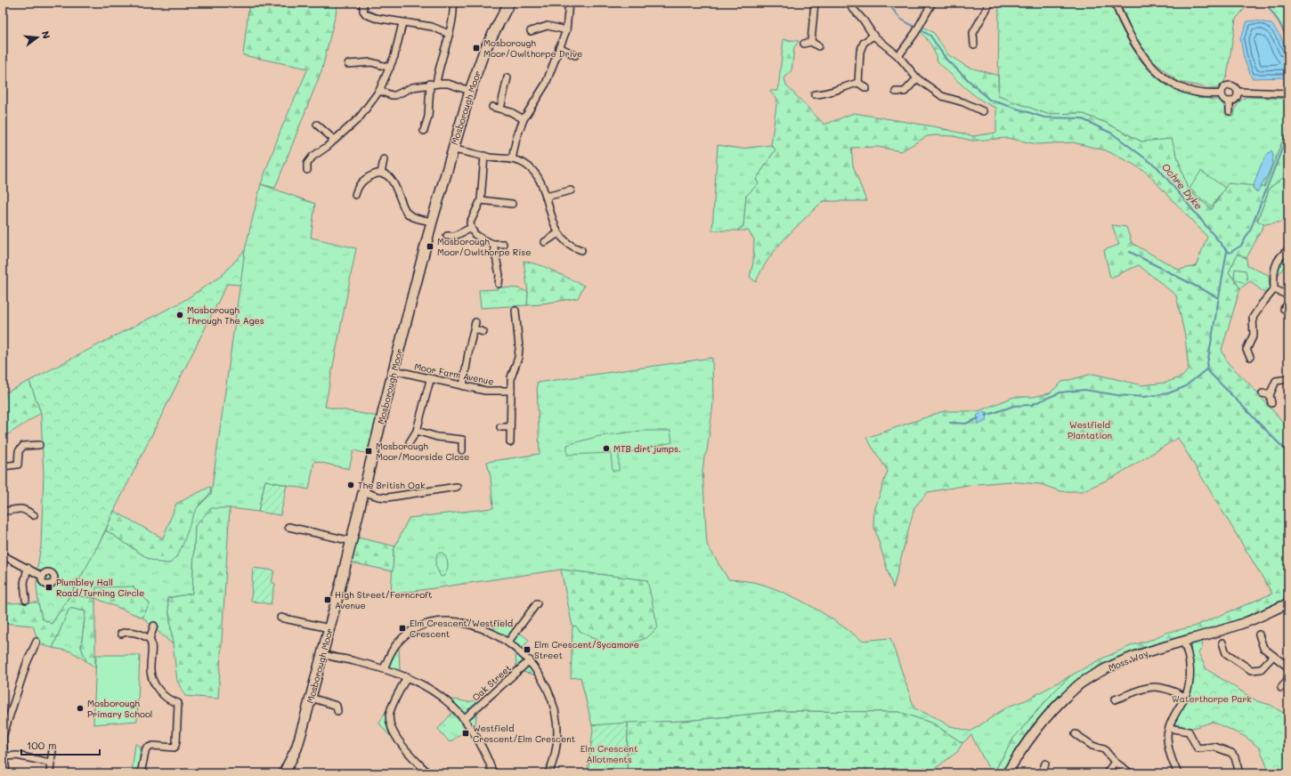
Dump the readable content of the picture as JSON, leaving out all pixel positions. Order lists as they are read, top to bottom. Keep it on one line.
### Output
{"streets":{"main road":["Mosborough Moor"],"street":["Moor Farm Avenue","Moss Way","Oak Street"]},"crossings":[["Mosborough Moor","Moor Farm Avenue"]],"water":["Ochre Dyke"],"parks":["Westfield Plantation","Waterthorpe Park","Elm Crescent Allotments"],"places":{"transit":["Mosborough Moor/Owlthorpe Drive","Mosborough Moor/Owlthorpe Rise","Mosborough Moor/Moorside Close","Plumbley Hall Road/Turning Circle","High Street/Ferncroft Avenue","Elm Crescent/Westfield Crescent","Elm Crescent/Sycamore Street","Westfield Crescent/Elm Crescent"],"other":["Mosborough Through The Ages","MTB dirt jumps.","The British Oak","Mosborough Primary School"]},"scale_bar":"100 m","north":"right"}
